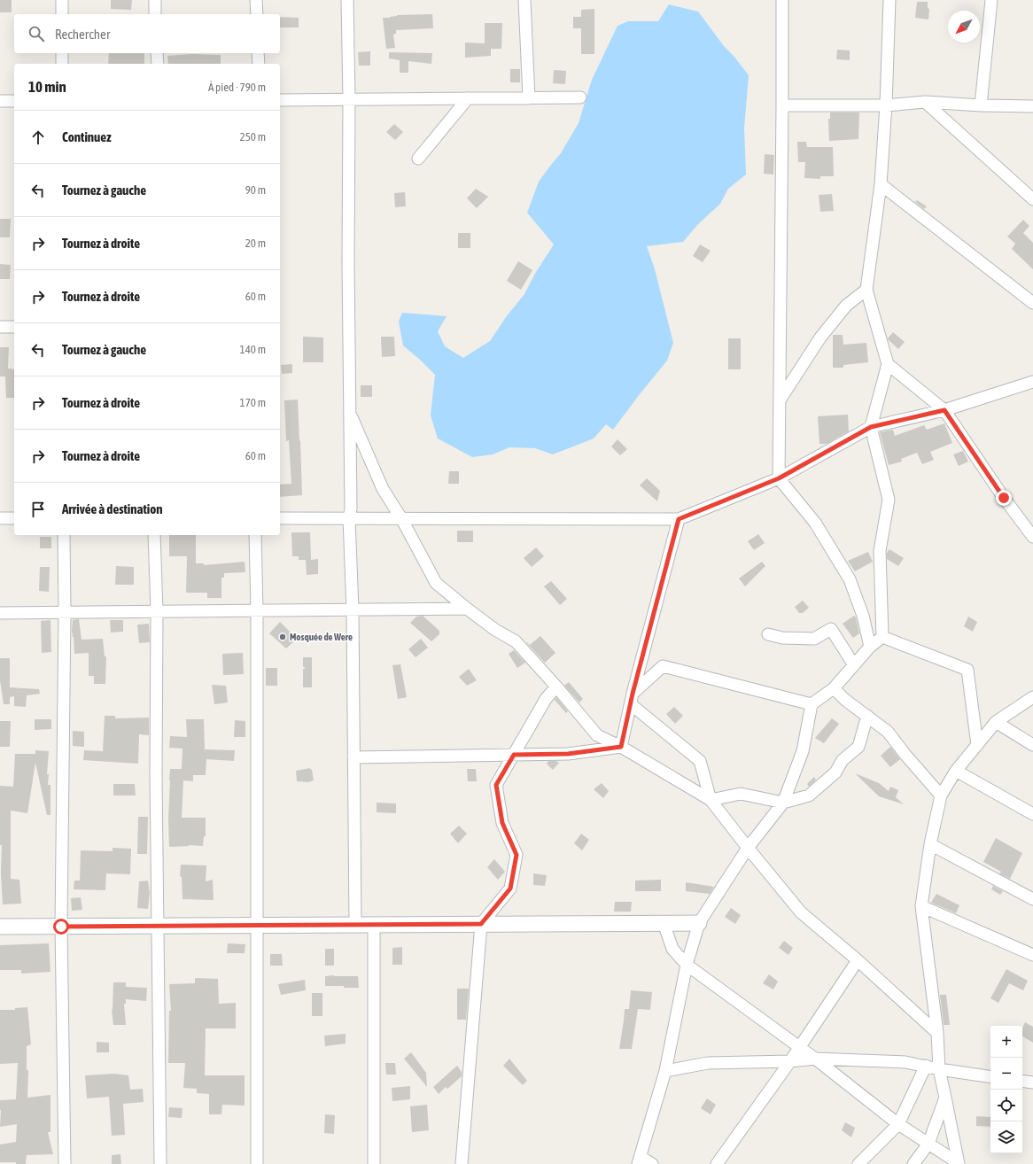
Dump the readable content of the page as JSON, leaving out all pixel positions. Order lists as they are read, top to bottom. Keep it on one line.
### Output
{"places":["Mosquée de Were"],"north":"bottom left","page":{"search":"Rechercher","heading":["10 min","À pied · 790 m"],"list":[["Continuez","250 m"],["Tournez à gauche","90 m"],["Tournez à droite","20 m"],["Tournez à droite","60 m"],["Tournez à gauche","140 m"],["Tournez à droite","170 m"],["Tournez à droite","60 m"],"Arrivée à destination"],"map_buttons":["+","−"]}}
